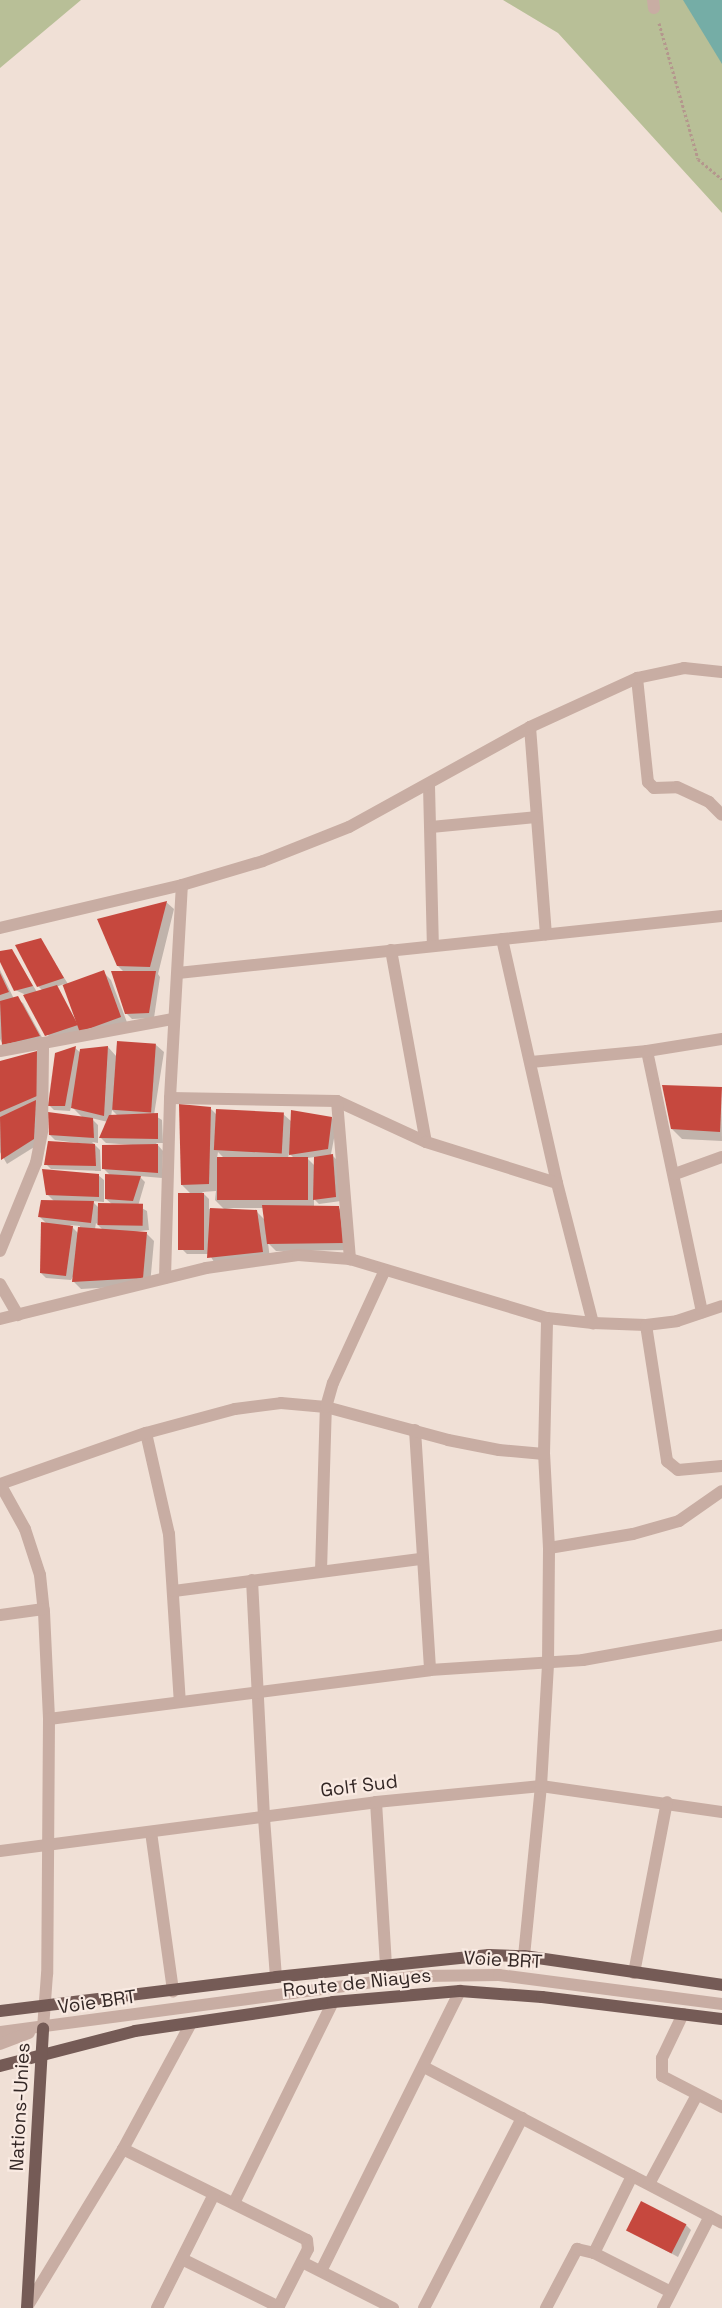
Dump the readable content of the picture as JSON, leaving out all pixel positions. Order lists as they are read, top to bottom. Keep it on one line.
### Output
{"streets":{"main road":["Route de Niayes","Nations-Unies"],"street":["Golf Sud","Voie BRT"]},"crossings":[["Voie BRT","Nations-Unies"],["Route de Niayes","Nations-Unies"]]}
